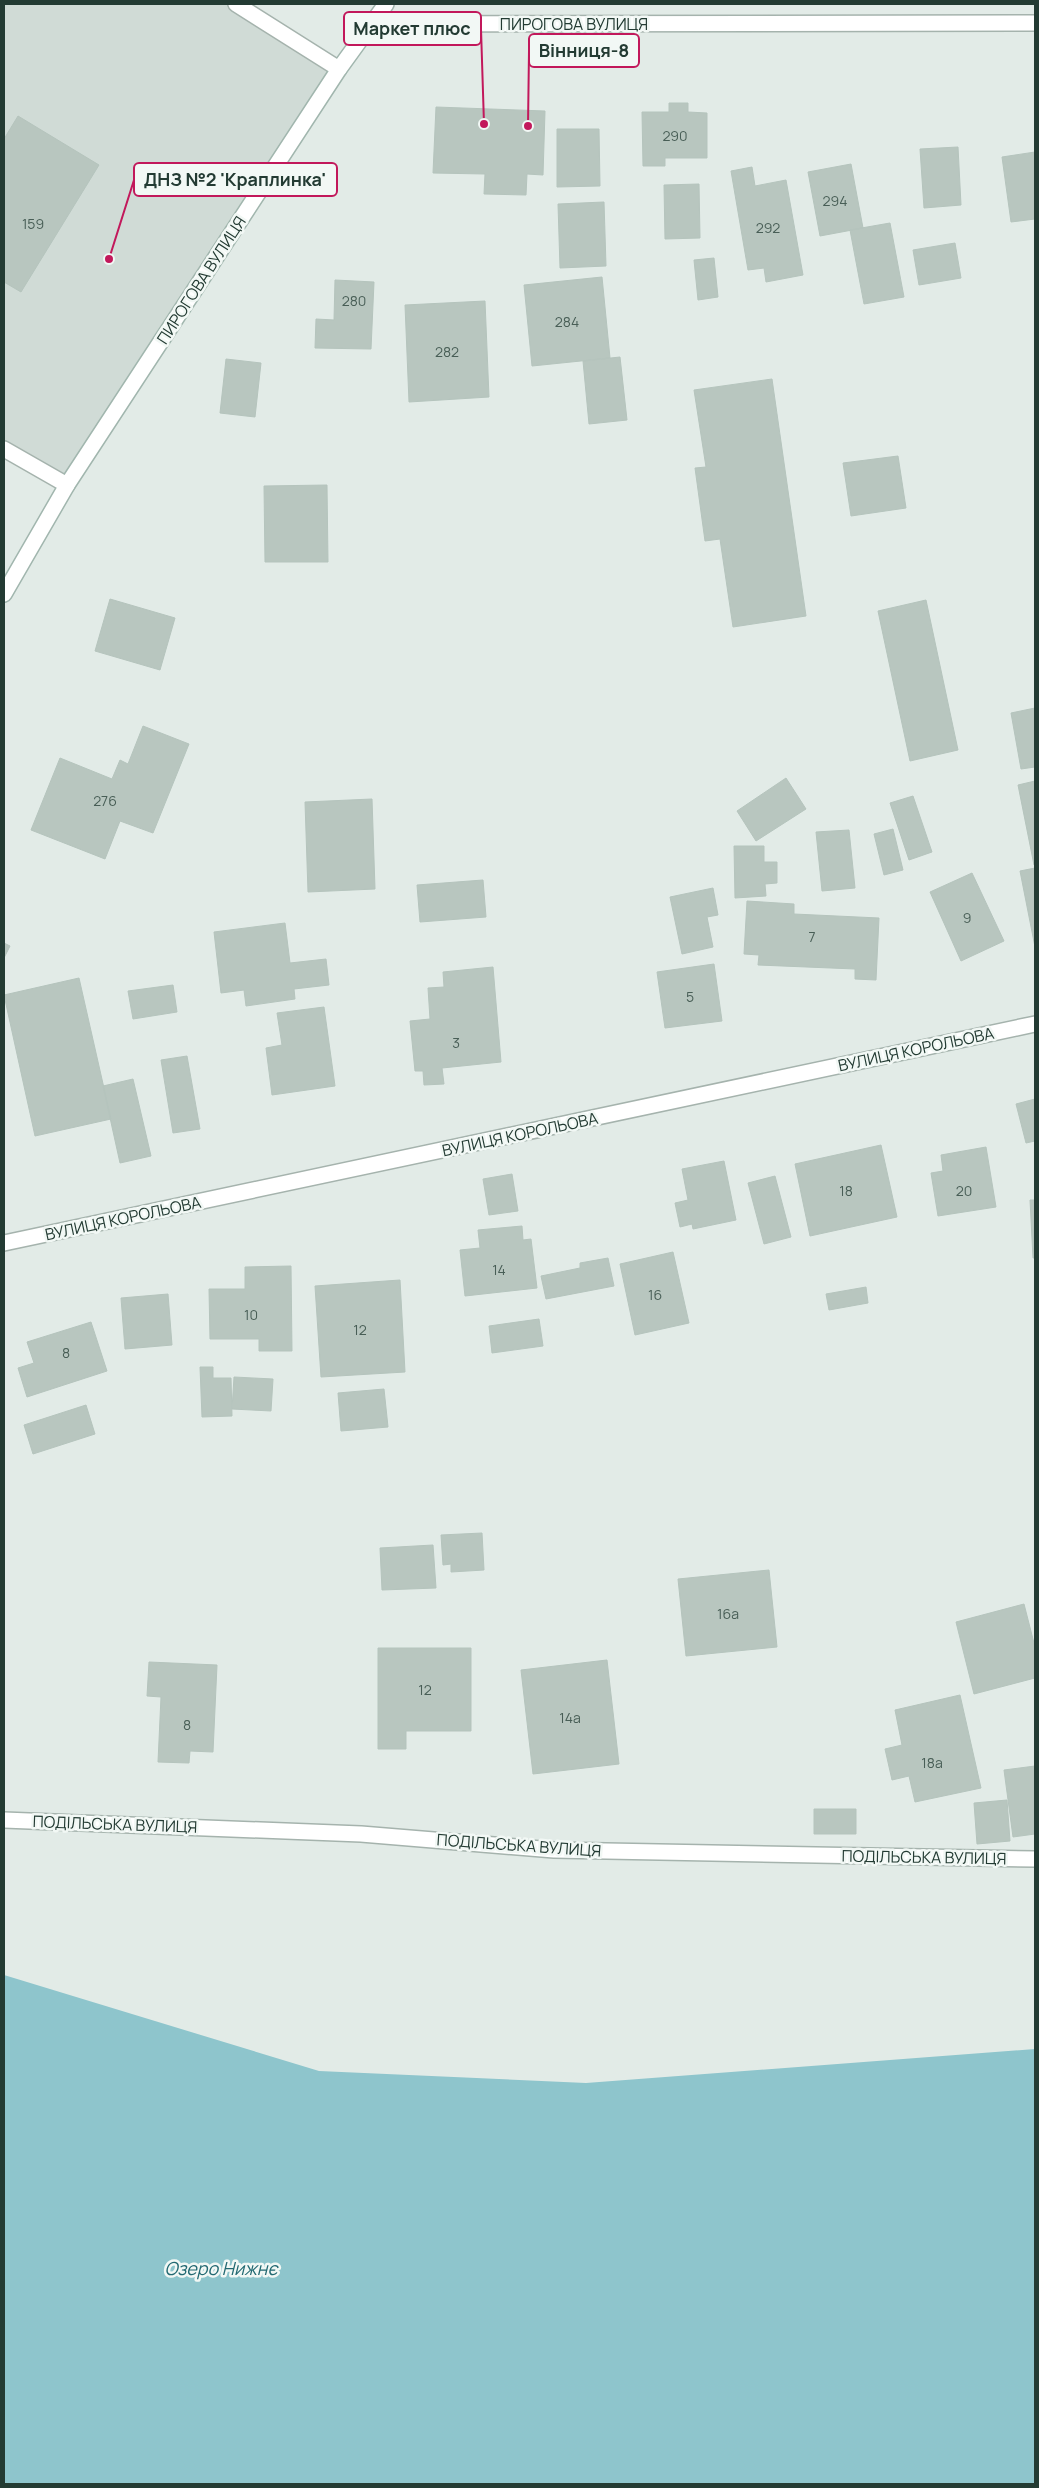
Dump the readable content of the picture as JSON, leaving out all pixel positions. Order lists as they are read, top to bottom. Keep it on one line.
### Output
{"streets":{"street":["ПИРОГОВА ВУЛИЦЯ","ВУЛИЦЯ КОРОЛЬОВА","ПОДІЛЬСЬКА ВУЛИЦЯ"]},"water":["Озеро Нижнє"],"places":["Маркет плюс","Вінниця-8","ДНЗ №2 'Краплинка'"],"house_numbers":["290","294","159","292","280","284","282","276","9","7","5","3","18","20","14","16","10","12","8","16а","12","14а","8","18а"]}
